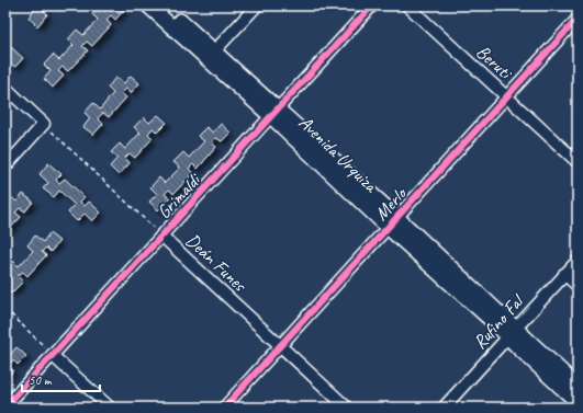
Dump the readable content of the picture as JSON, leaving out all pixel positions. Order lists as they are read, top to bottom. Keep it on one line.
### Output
{"streets":{"main road":["Avenida Urquiza"],"street":["Beruti","Grimaldi","Merlo","Deán Funes","Rufino Fal"]},"crossings":[["Beruti","Merlo"],["Avenida Urquiza","Grimaldi"],["Avenida Urquiza","Merlo"],["Avenida Urquiza","Rufino Fal"],["Grimaldi","Deán Funes"],["Merlo","Deán Funes"]],"scale_bar":"50 m"}
